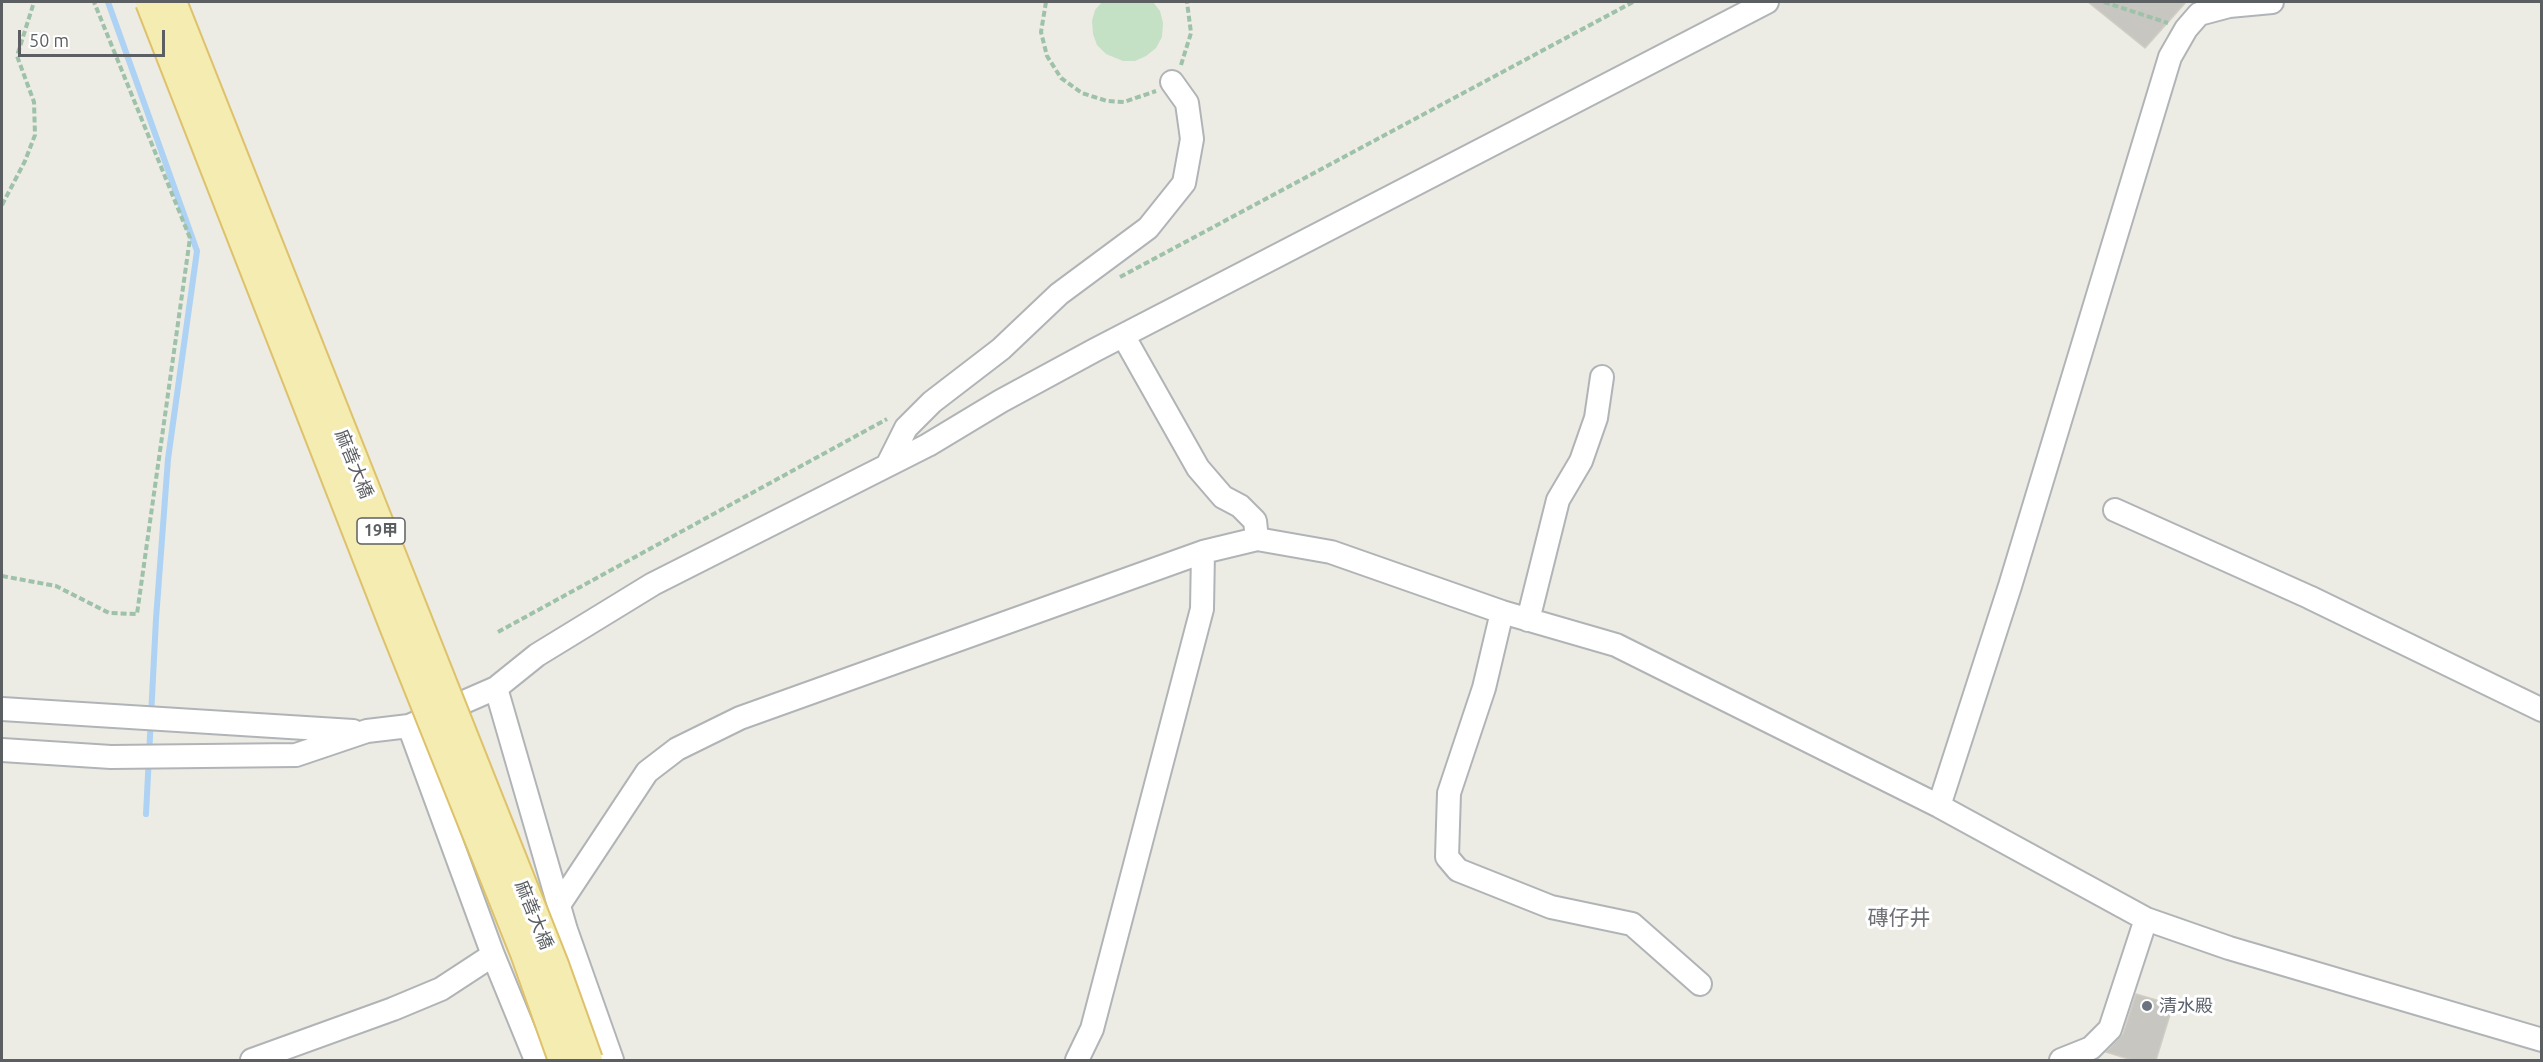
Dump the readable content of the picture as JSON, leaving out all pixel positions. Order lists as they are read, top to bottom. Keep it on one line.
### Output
{"streets":{"main road":["麻善大橋","19甲"]},"districts":["磚仔井"],"places":["清水殿"],"scale_bar":"50 m"}
